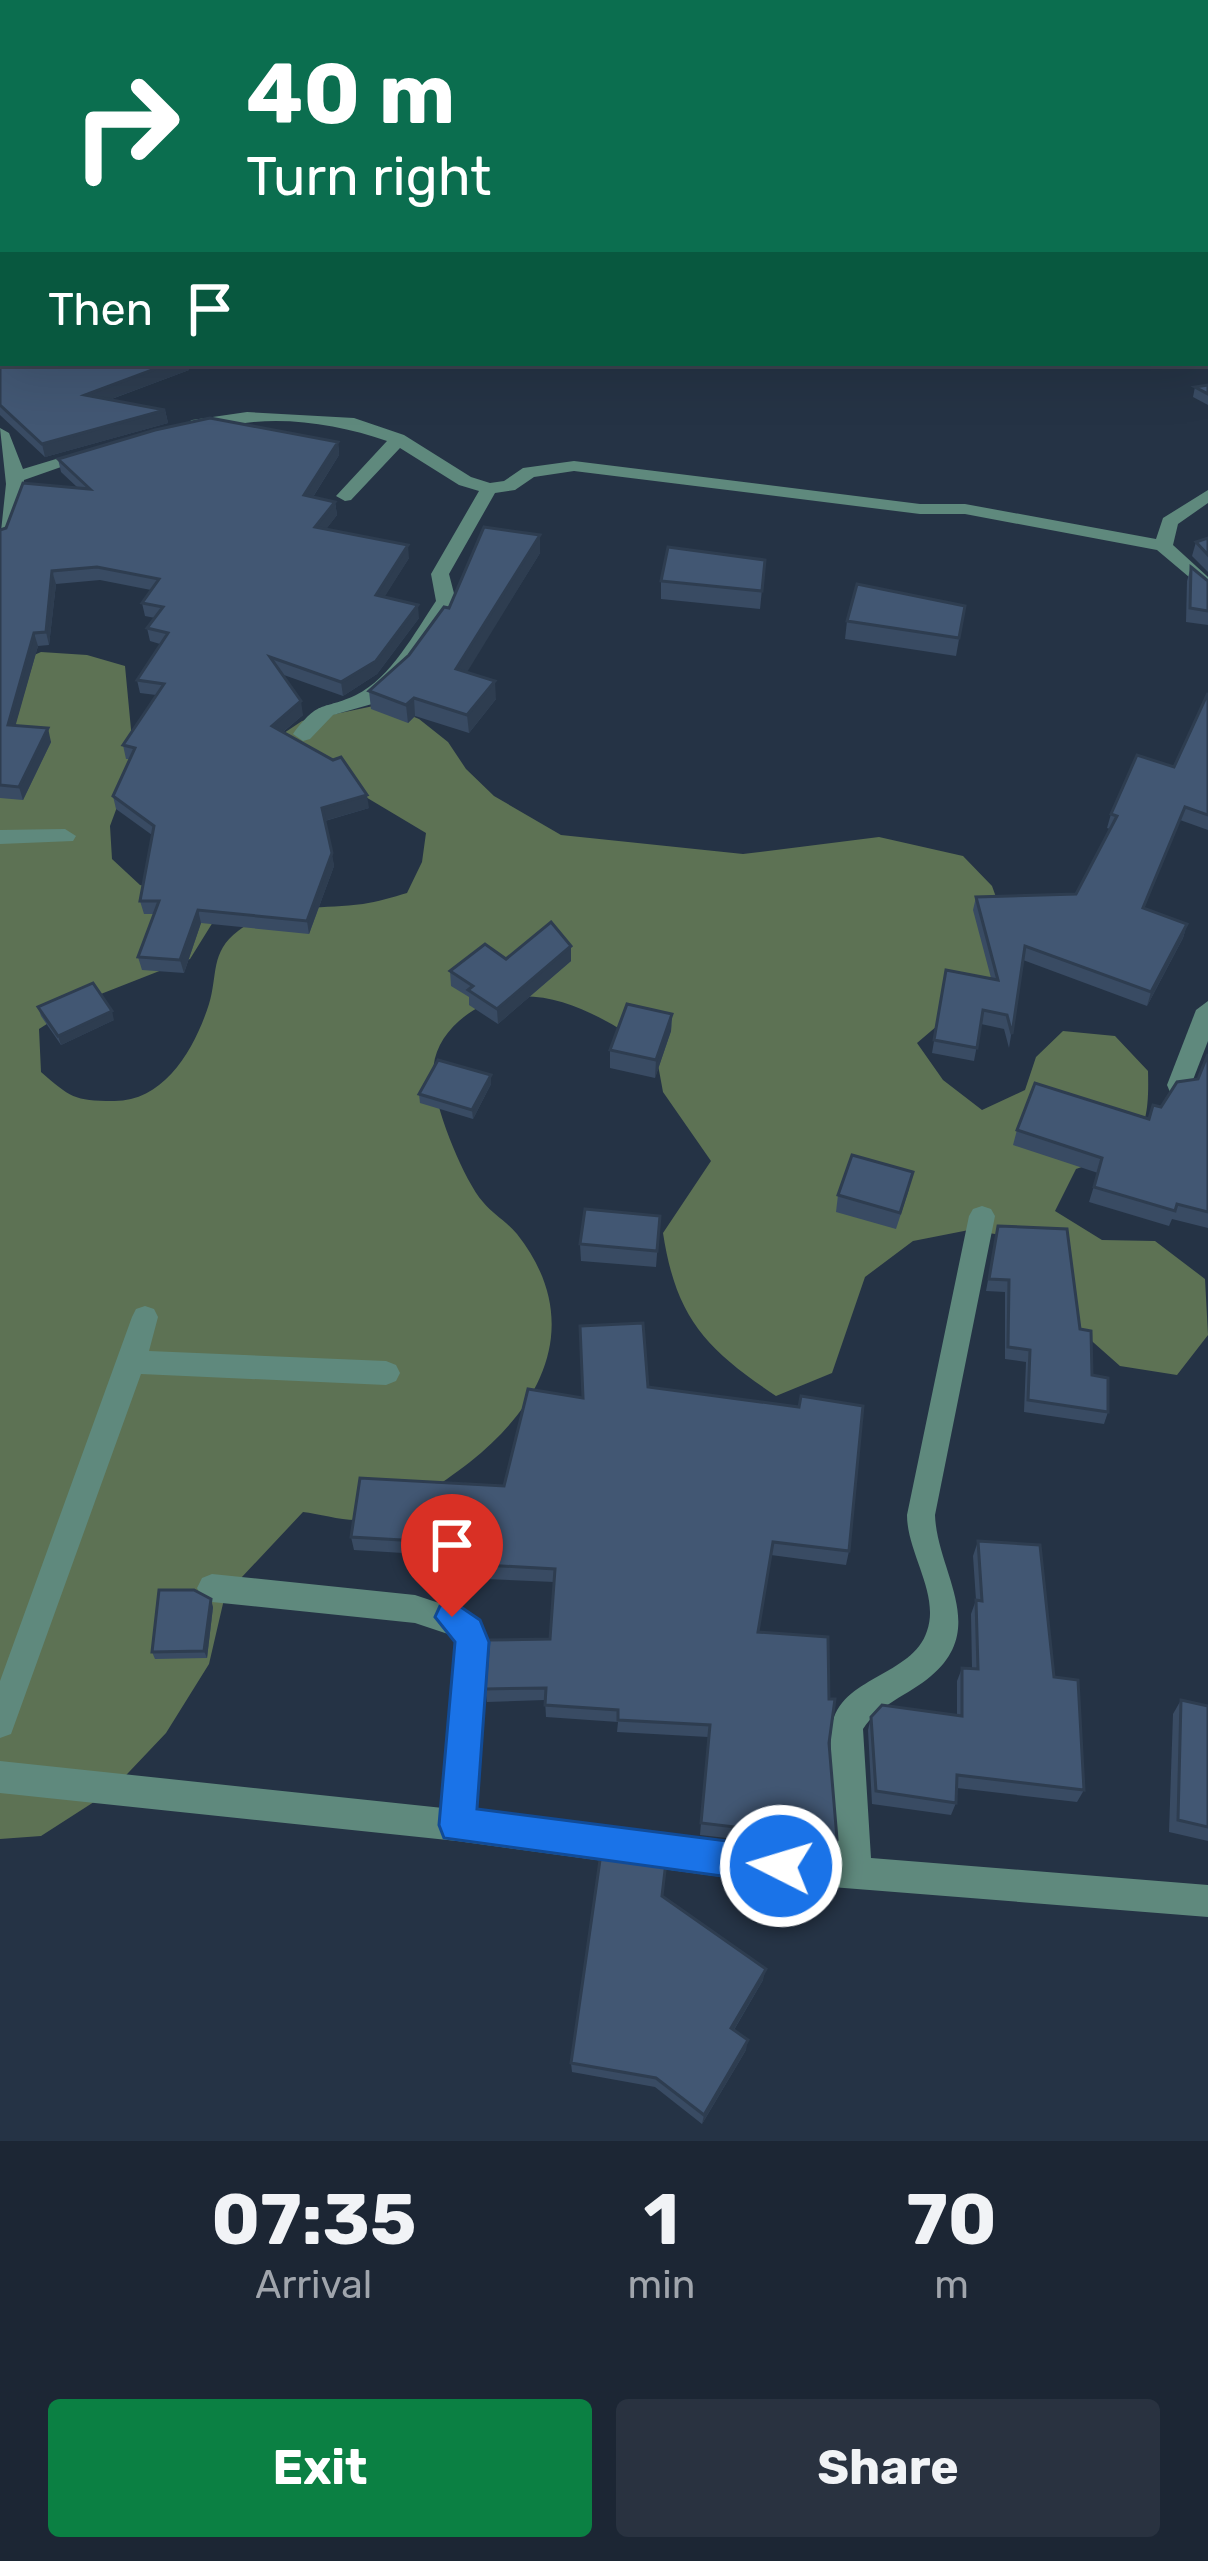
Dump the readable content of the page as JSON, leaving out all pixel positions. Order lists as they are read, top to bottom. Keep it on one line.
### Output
{"page":{"turn":["40 m","Turn right"],"then":"Then","eta":["07:35","Arrival","1","min","70","m"],"buttons":["Exit","Share"]}}
